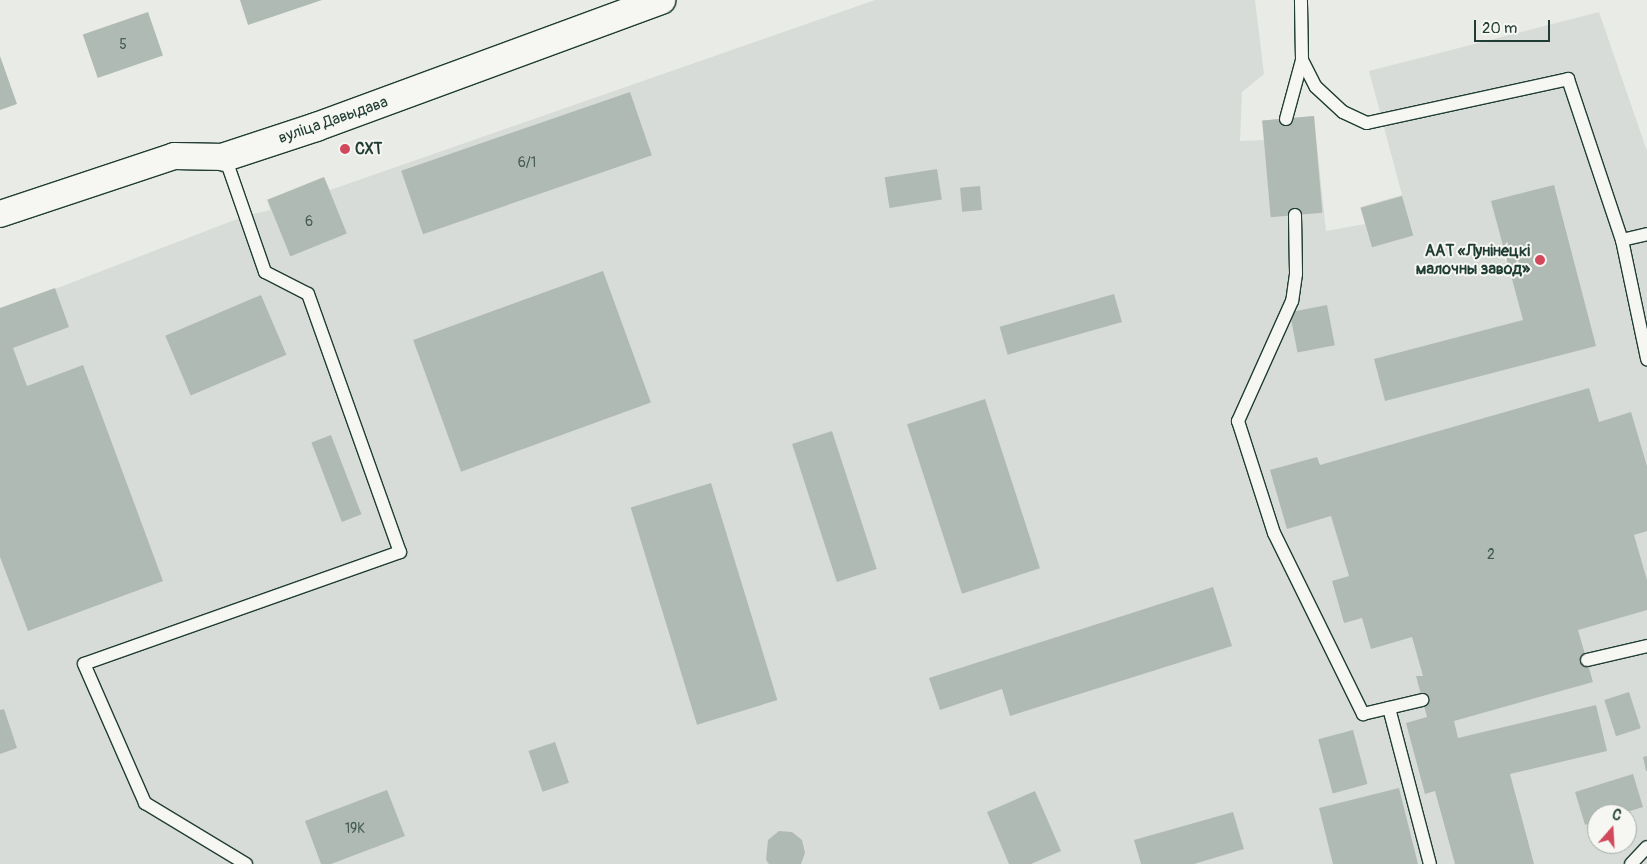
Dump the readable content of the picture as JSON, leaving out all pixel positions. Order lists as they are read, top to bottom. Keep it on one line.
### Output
{"streets":{"street":["вуліца Давыдава"]},"places":["СХТ","ААТ «Лунінецкі малочны завод»"],"house_numbers":["5","6/1","6","2","19К"],"scale_bar":"20 m","north":"top"}
